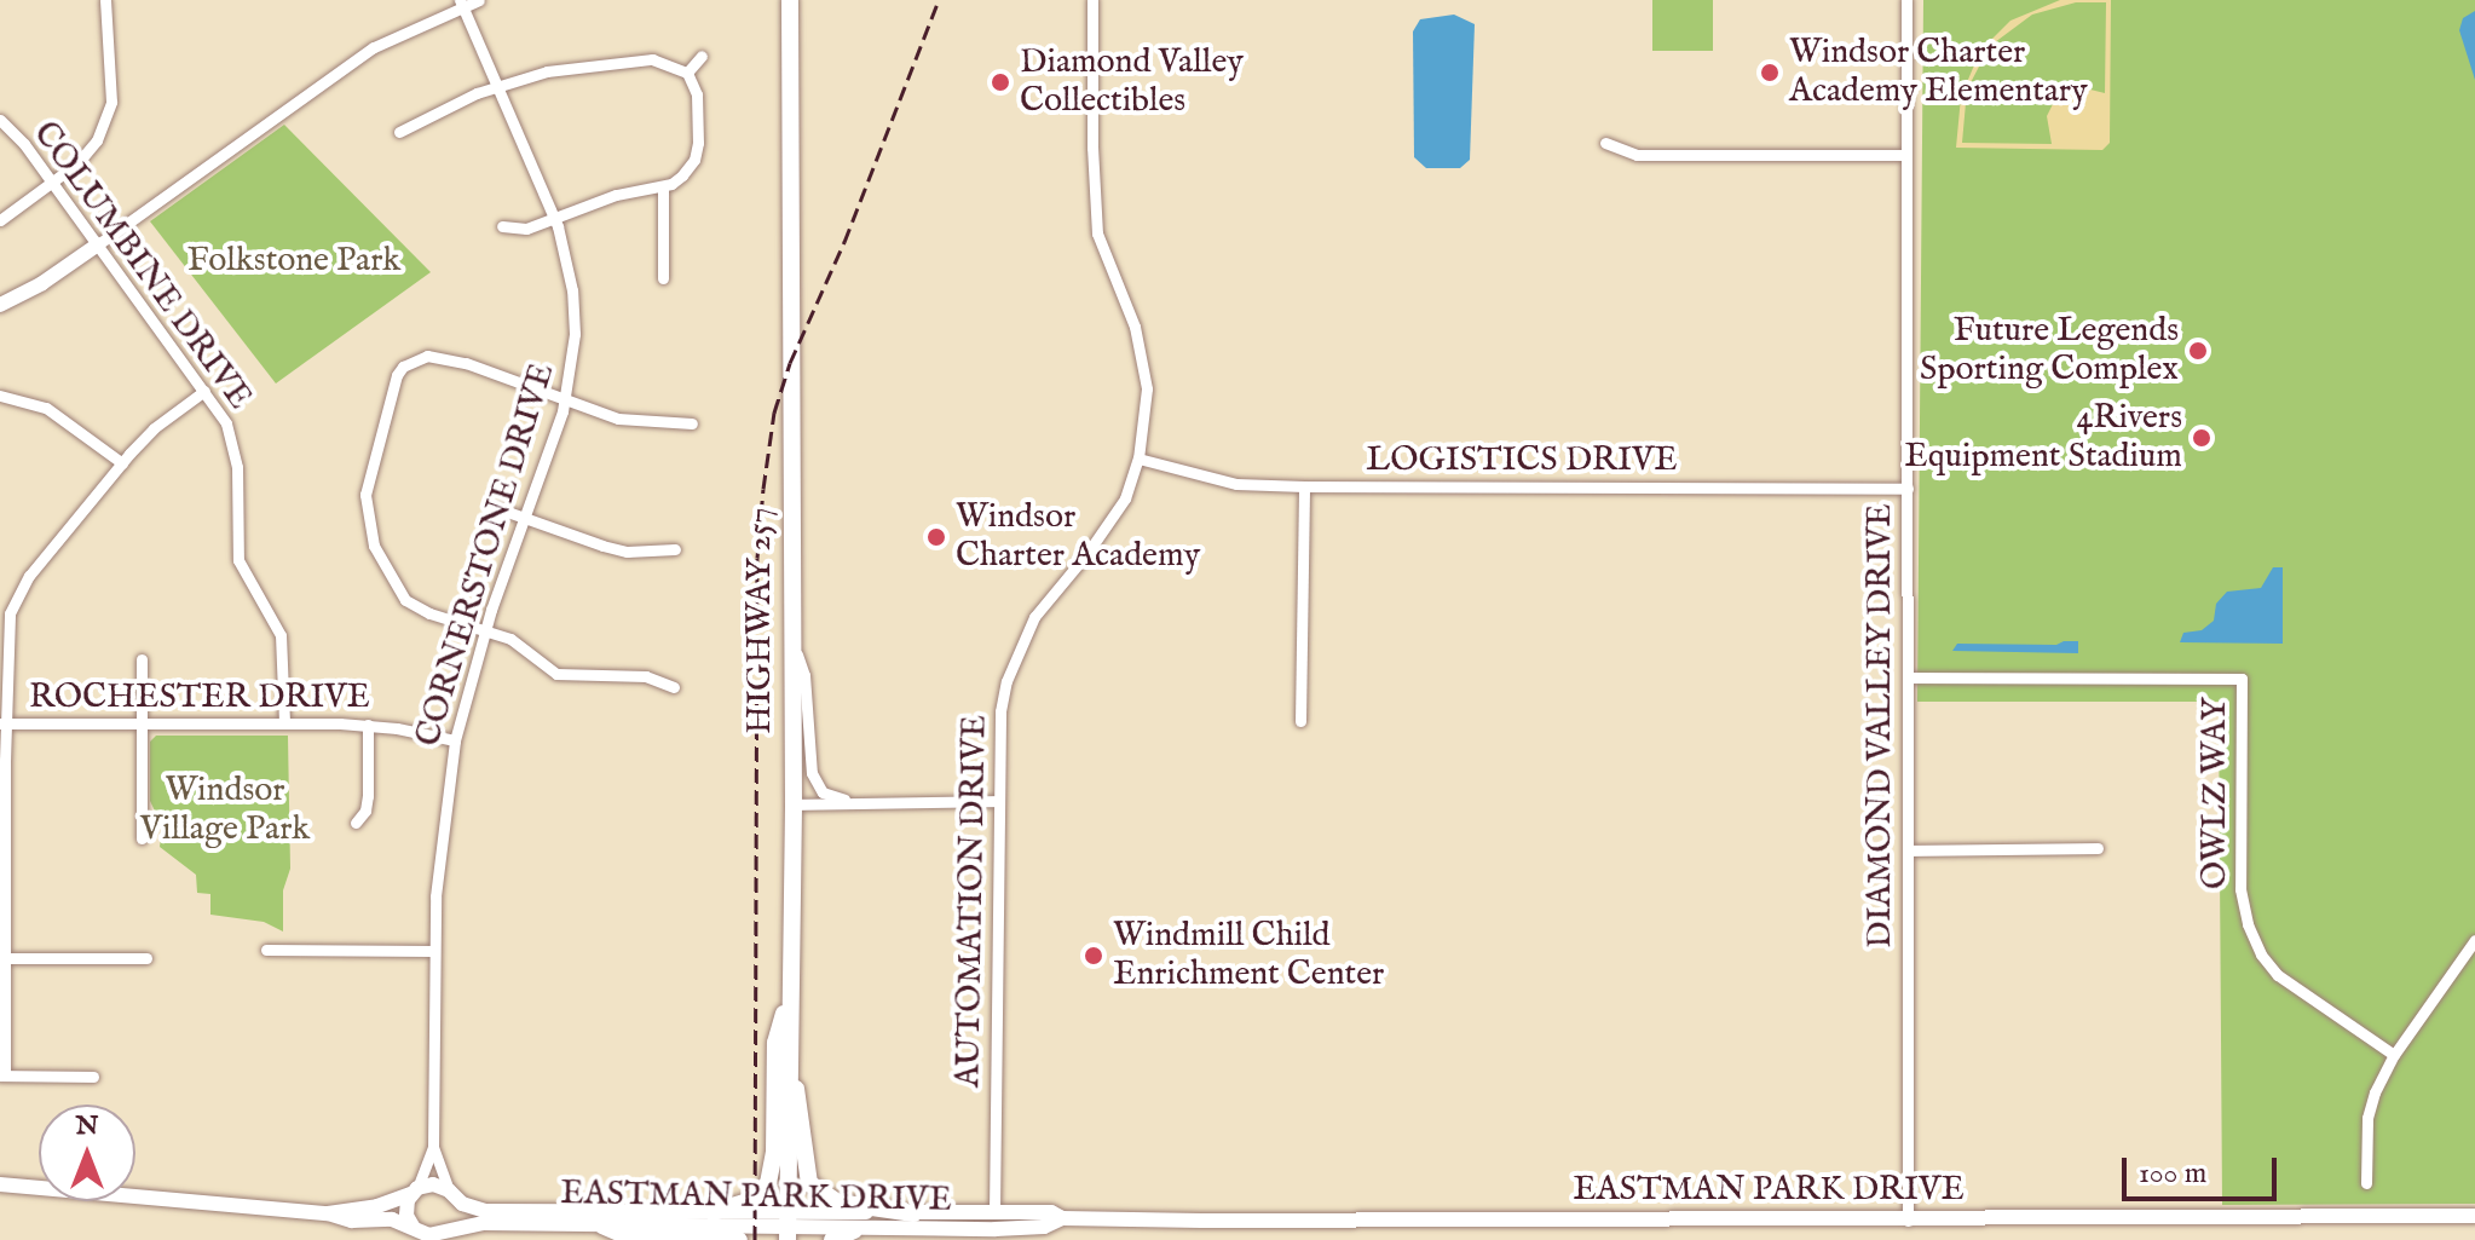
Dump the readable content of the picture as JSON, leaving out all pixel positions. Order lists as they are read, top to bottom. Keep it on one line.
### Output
{"streets":{"main road":["HIGHWAY 257"],"street":["COLUMBINE DRIVE","LOGISTICS DRIVE","CORNERSTONE DRIVE","ROCHESTER DRIVE","DIAMOND VALLEY DRIVE","OWLZ WAY","AUTOMATION DRIVE","EASTMAN PARK DRIVE"]},"crossings":[["COLUMBINE DRIVE","ROCHESTER DRIVE"],["LOGISTICS DRIVE","DIAMOND VALLEY DRIVE"],["LOGISTICS DRIVE","AUTOMATION DRIVE"],["CORNERSTONE DRIVE","ROCHESTER DRIVE"],["CORNERSTONE DRIVE","EASTMAN PARK DRIVE"],["HIGHWAY 257","EASTMAN PARK DRIVE"],["DIAMOND VALLEY DRIVE","OWLZ WAY"],["DIAMOND VALLEY DRIVE","EASTMAN PARK DRIVE"],["AUTOMATION DRIVE","EASTMAN PARK DRIVE"]],"parks":["Folkstone Park","Windsor Village Park"],"places":["Windsor Charter Academy Elementary","Diamond Valley Collectibles","Future Legends Sporting Complex","4Rivers Equipment Stadium","Windsor Charter Academy","Windmill Child Enrichment Center"],"scale_bar":"100 m","north":"top"}
